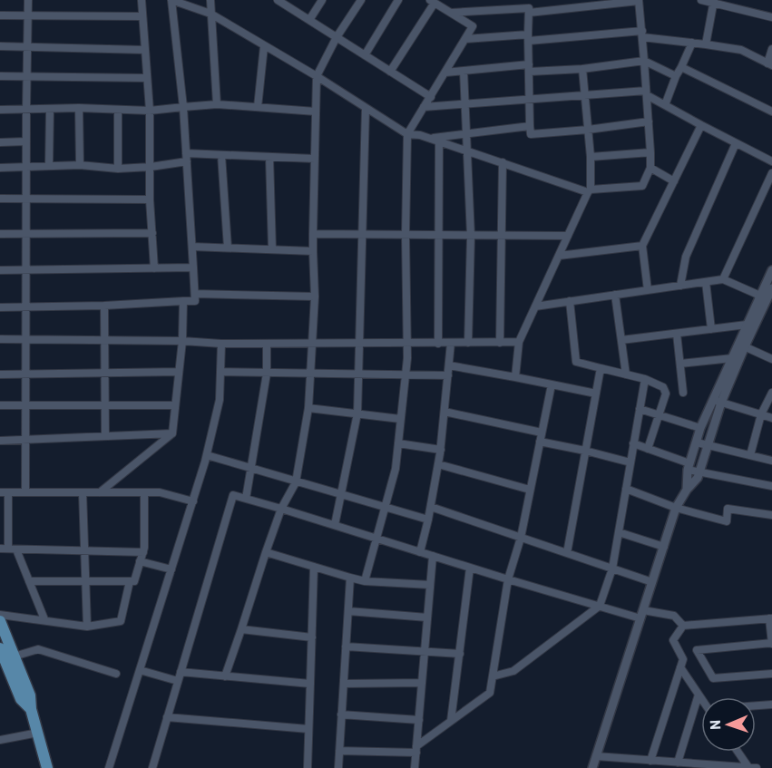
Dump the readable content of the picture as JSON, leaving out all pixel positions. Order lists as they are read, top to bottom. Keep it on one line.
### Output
{"north":"left"}
